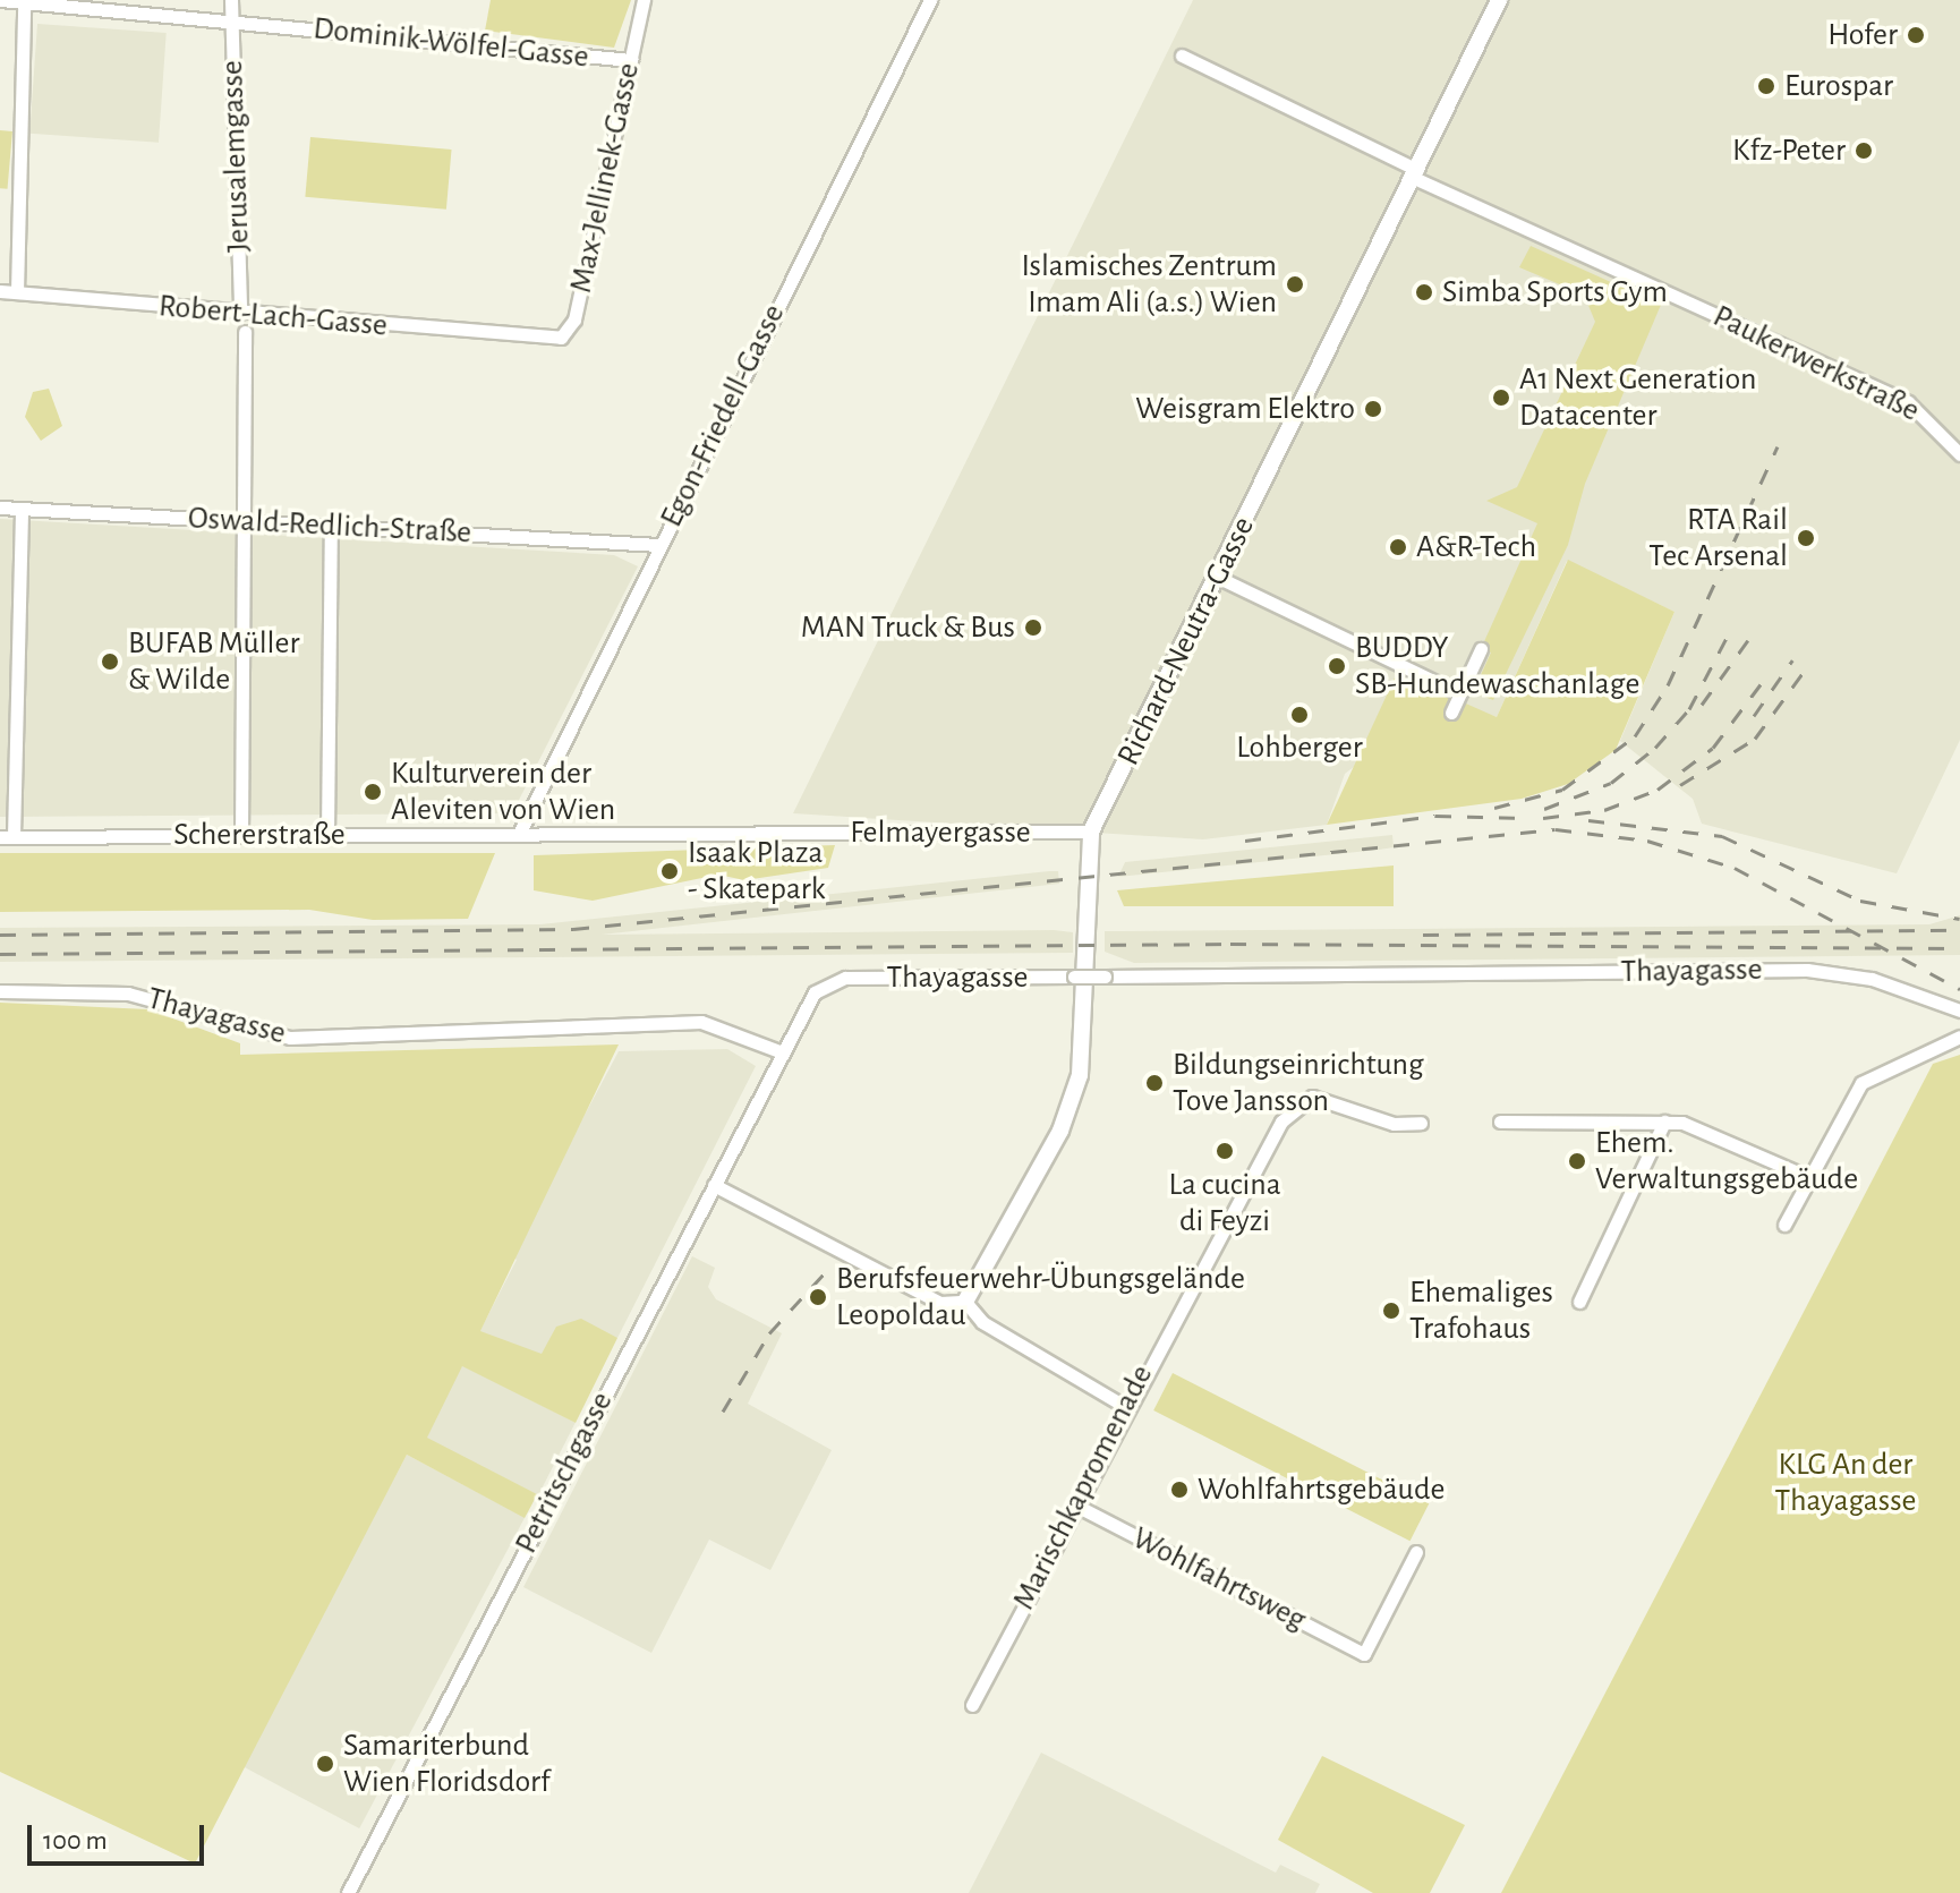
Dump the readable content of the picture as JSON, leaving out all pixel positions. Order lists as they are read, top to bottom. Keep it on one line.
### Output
{"streets":{"street":["Dominik-Wölfel-Gasse","Jerusalemgasse","Max-Jellinek-Gasse","Robert-Lach-Gasse","Paukerwerkstraße","Egon-Friedell-Gasse","Oswald-Redlich-Straße","Richard-Neutra-Gasse","Felmayergasse","Schererstraße","Thayagasse","Petritschgasse","Marischkapromenade","Wohlfahrtsweg"]},"crossings":[["Dominik-Wölfel-Gasse","Jerusalemgasse"],["Dominik-Wölfel-Gasse","Max-Jellinek-Gasse"],["Jerusalemgasse","Robert-Lach-Gasse"],["Max-Jellinek-Gasse","Robert-Lach-Gasse"],["Paukerwerkstraße","Richard-Neutra-Gasse"],["Egon-Friedell-Gasse","Oswald-Redlich-Straße"],["Egon-Friedell-Gasse","Felmayergasse"],["Egon-Friedell-Gasse","Schererstraße"],["Richard-Neutra-Gasse","Felmayergasse"],["Felmayergasse","Schererstraße"],["Thayagasse","Petritschgasse"],["Marischkapromenade","Wohlfahrtsweg"]],"parks":["KLG An der Thayagasse"],"places":["Hofer","Eurospar","Kfz-Peter","Islamisches Zentrum Imam Ali (a.s.) Wien","Simba Sports Gym","A1 Next Generation Datacenter","Weisgram Elektro","RTA Rail Tec Arsenal","A&R-Tech","MAN Truck & Bus","BUFAB Müller & Wilde","BUDDY SB-Hundewaschanlage","Lohberger","Kulturverein der Aleviten von Wien","Isaak Plaza - Skatepark","Bildungseinrichtung Tove Jansson","La cucina di Feyzi","Ehem. Verwaltungsgebäude","Berufsfeuerwehr-Übungsgelände Leopoldau","Ehemaliges Trafohaus","Wohlfahrtsgebäude","Samariterbund Wien Floridsdorf"],"scale_bar":"100 m"}
